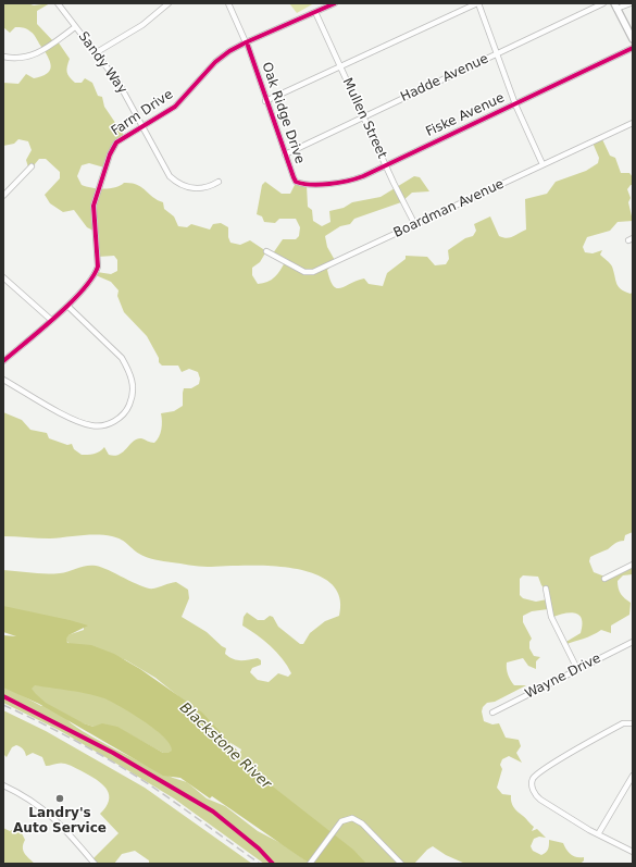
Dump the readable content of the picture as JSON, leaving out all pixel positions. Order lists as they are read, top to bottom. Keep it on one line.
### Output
{"streets":{"street":["Sandy Way","Hadde Avenue","Farm Drive","Oak Ridge Drive","Fiske Avenue","Mullen Street","Boardman Avenue","Wayne Drive"]},"crossings":[["Sandy Way","Farm Drive"],["Hadde Avenue","Oak Ridge Drive"],["Hadde Avenue","Mullen Street"],["Farm Drive","Oak Ridge Drive"],["Farm Drive","Mullen Street"],["Oak Ridge Drive","Fiske Avenue"],["Fiske Avenue","Mullen Street"],["Mullen Street","Boardman Avenue"]],"water":["Blackstone River"],"places":["Landry's Auto Service"]}
